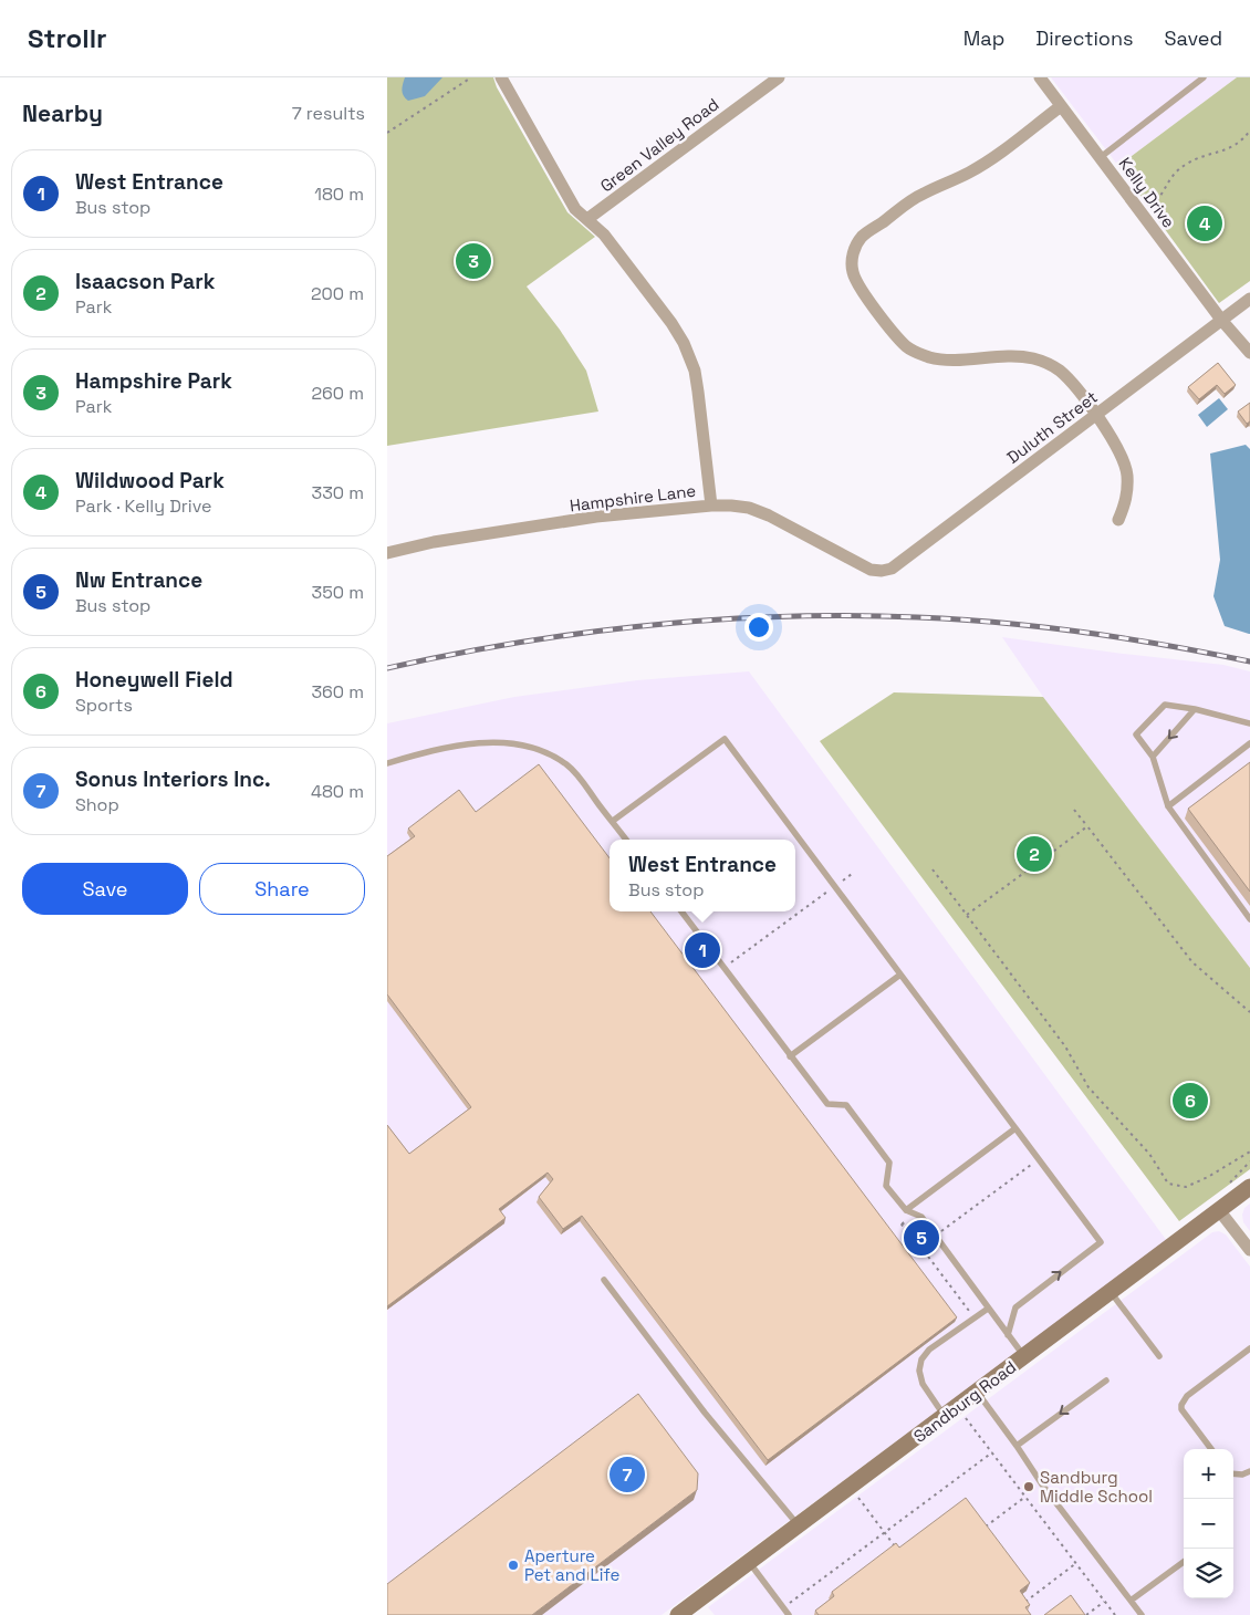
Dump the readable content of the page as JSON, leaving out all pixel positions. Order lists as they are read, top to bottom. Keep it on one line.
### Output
{"streets":{"street":["Green Valley Road","Kelly Drive","Duluth Street","Hampshire Lane","Sandburg Road"]},"crossings":[["Kelly Drive","Duluth Street"],["Duluth Street","Hampshire Lane"]],"places":["Sandburg Middle School","Aperture Pet and Life"],"page":{"header":"Strollr","nav":["Map","Directions","Saved"],"heading":["Nearby","7 results"],"list":[{"mark":"1","name":"West Entrance","note":"Bus stop","value":"180 m"},{"mark":"2","name":"Isaacson Park","note":"Park","value":"200 m"},{"mark":"3","name":"Hampshire Park","note":"Park","value":"260 m"},{"mark":"4","name":"Wildwood Park","note":"Park · Kelly Drive","value":"330 m"},{"mark":"5","name":"Nw Entrance","note":"Bus stop","value":"350 m"},{"mark":"6","name":"Honeywell Field","note":"Sports","value":"360 m"},{"mark":"7","name":"Sonus Interiors Inc.","note":"Shop","value":"480 m"}],"pins":["4","3","2","1","6","5","7"],"popup":["West Entrance","Bus stop"],"buttons":["Save","Share"],"map_buttons":["+","−"]}}
